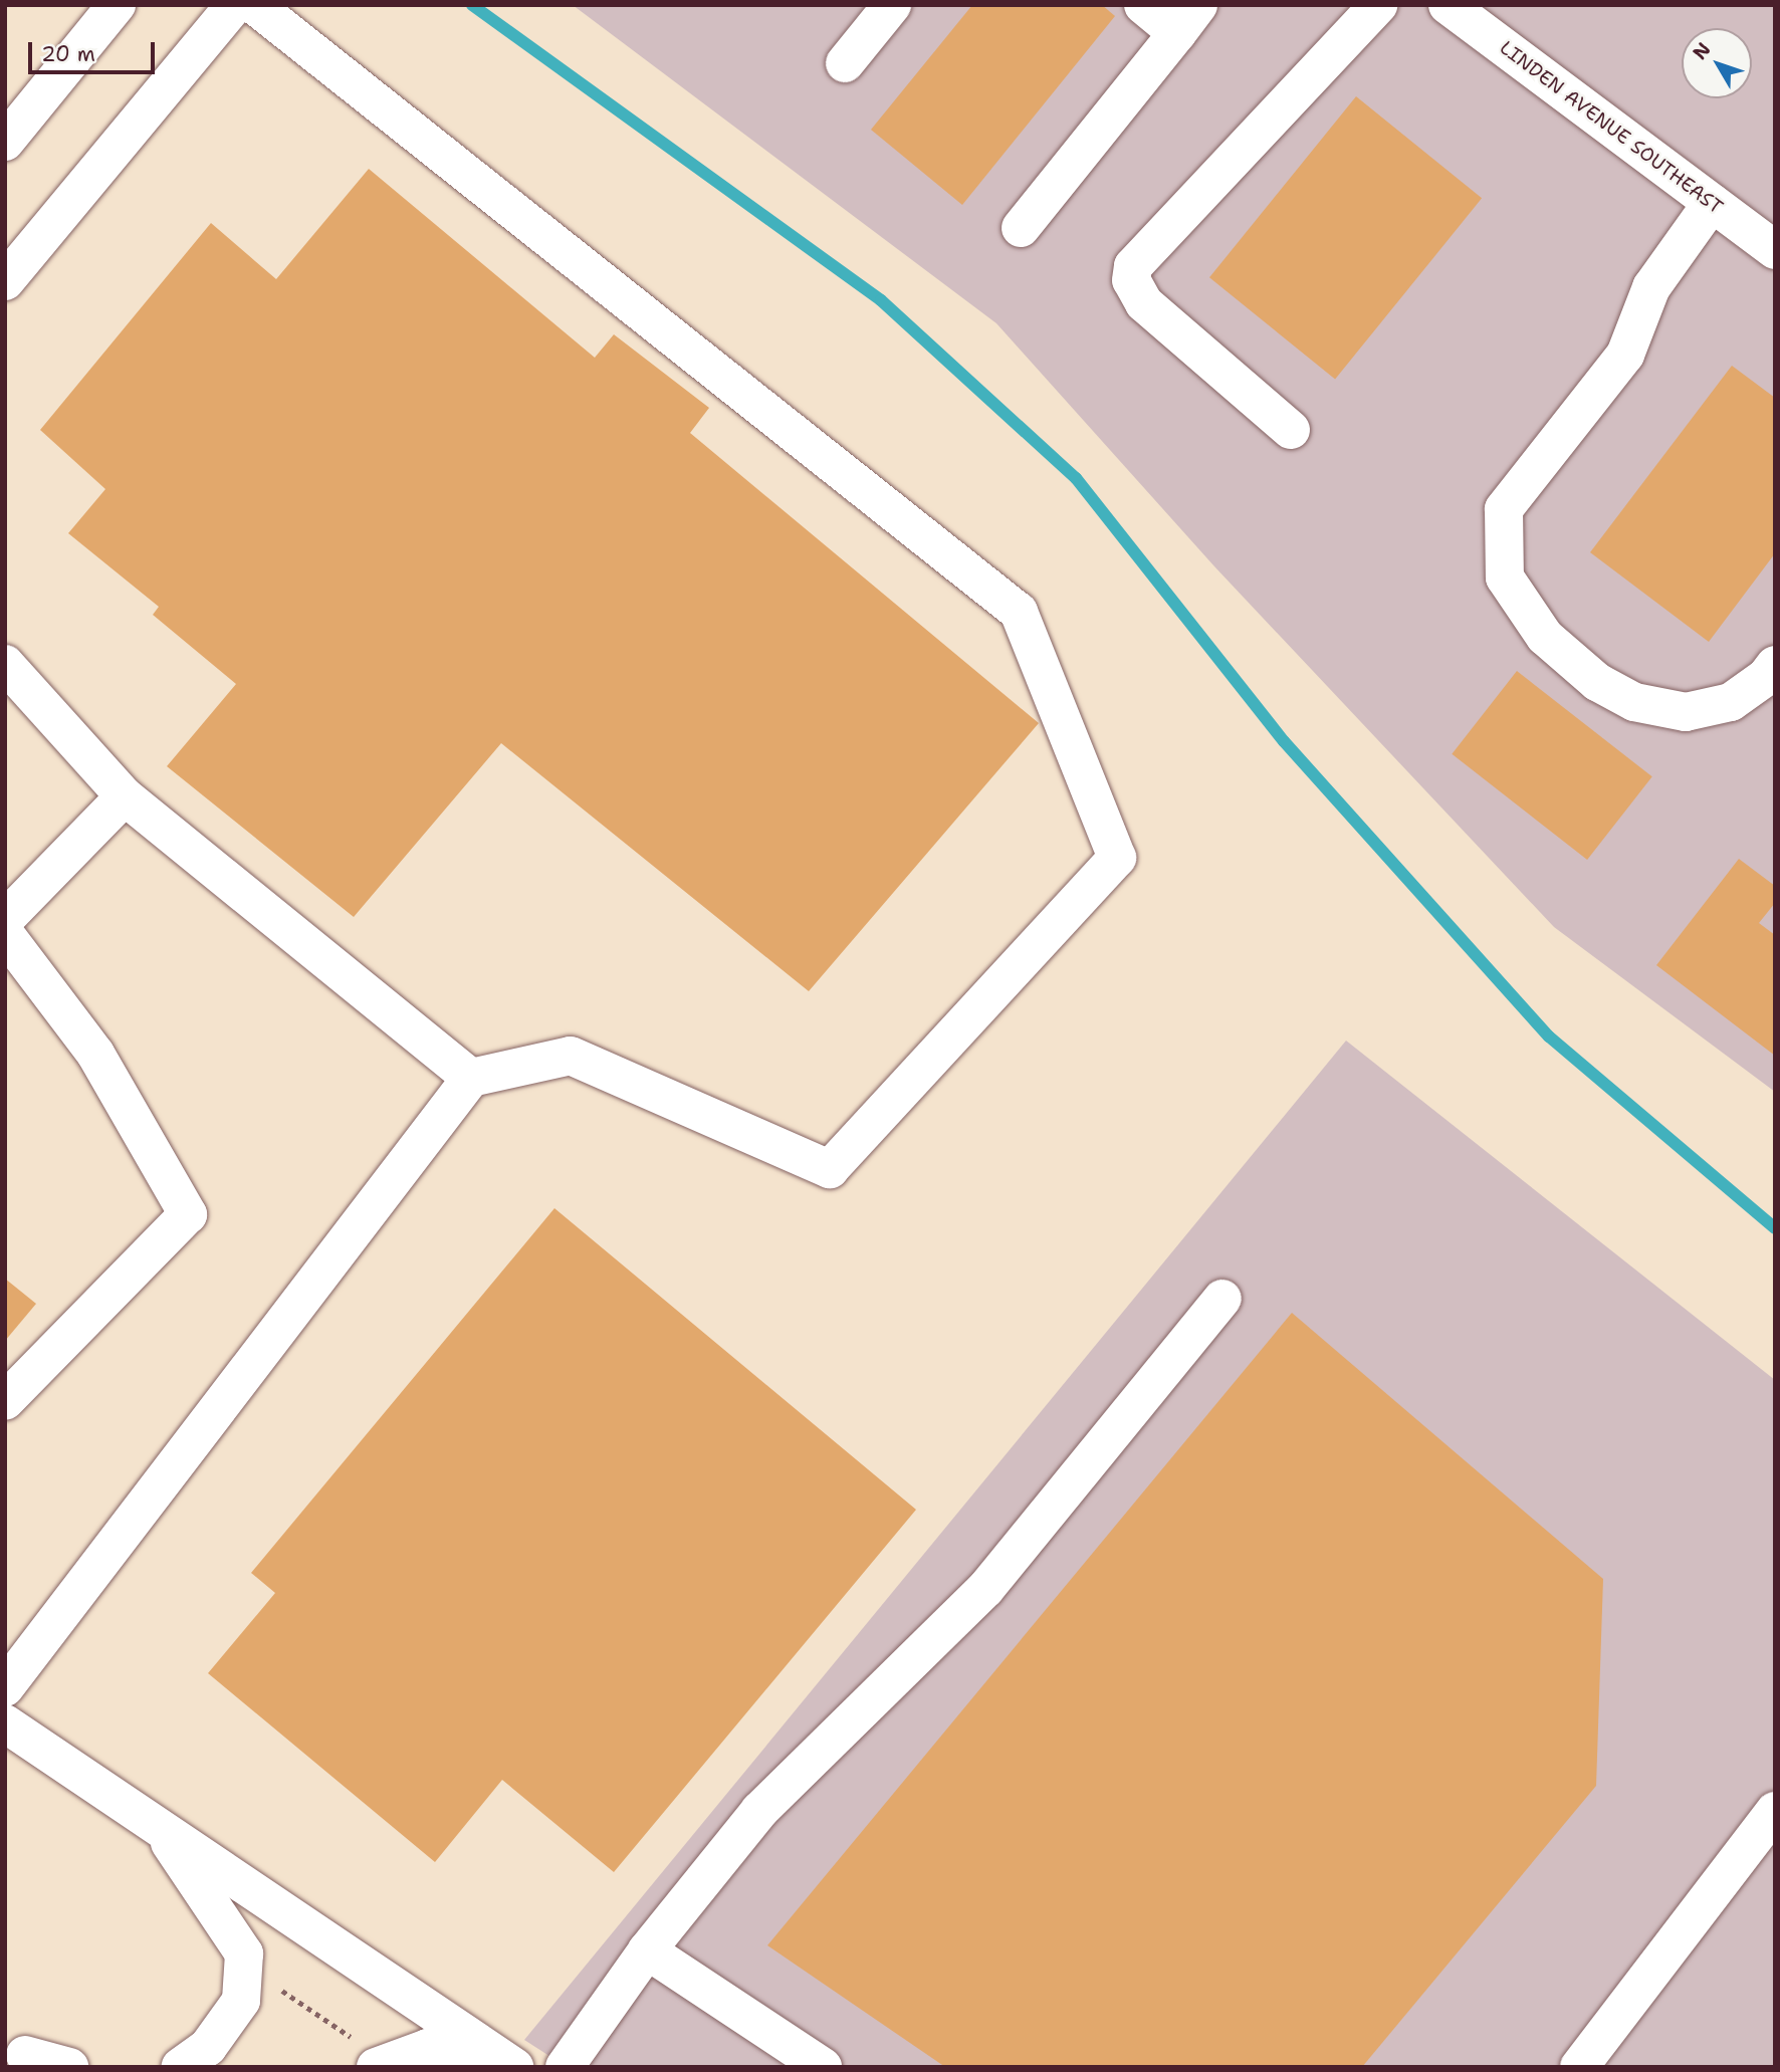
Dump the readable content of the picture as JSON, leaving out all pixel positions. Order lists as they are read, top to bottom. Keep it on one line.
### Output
{"streets":{"street":["LINDEN AVENUE SOUTHEAST"]},"scale_bar":"20 m","north":"top left"}
